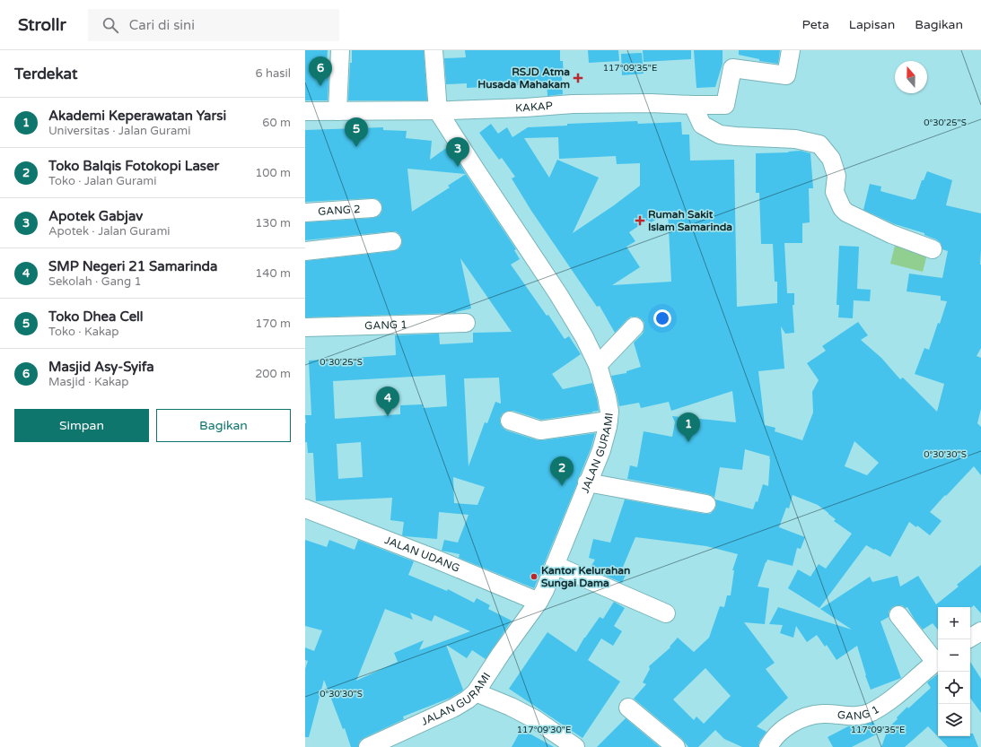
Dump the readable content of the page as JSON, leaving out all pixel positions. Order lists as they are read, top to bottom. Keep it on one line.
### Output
{"streets":{"street":["KAKAP","GANG 2","GANG 1","JALAN GURAMI","JALAN UDANG"]},"crossings":[["KAKAP","JALAN GURAMI"],["JALAN GURAMI","JALAN UDANG"]],"places":{"health":["RSJD Atma Husada Mahakam","Rumah Sakit Islam Samarinda"],"other":["Kantor Kelurahan Sungai Dama"]},"north":"top","page":{"header":"Strollr","search":"Cari di sini","nav":["Peta","Lapisan","Bagikan"],"heading":["Terdekat","6 hasil"],"pins":["6","5","3","4","1","2"],"list":[{"mark":"1","name":"Akademi Keperawatan Yarsi","note":"Universitas · Jalan Gurami","value":"60 m"},{"mark":"2","name":"Toko Balqis Fotokopi Laser","note":"Toko · Jalan Gurami","value":"100 m"},{"mark":"3","name":"Apotek Gabjav","note":"Apotek · Jalan Gurami","value":"130 m"},{"mark":"4","name":"SMP Negeri 21 Samarinda","note":"Sekolah · Gang 1","value":"140 m"},{"mark":"5","name":"Toko Dhea Cell","note":"Toko · Kakap","value":"170 m"},{"mark":"6","name":"Masjid Asy-Syifa","note":"Masjid · Kakap","value":"200 m"}],"buttons":["Simpan","Bagikan"],"map_buttons":["+","−"]},"coordinates":["117°09'35\"E","0°30'25\"S","0°30'30\"S","117°09'30\"E"]}
